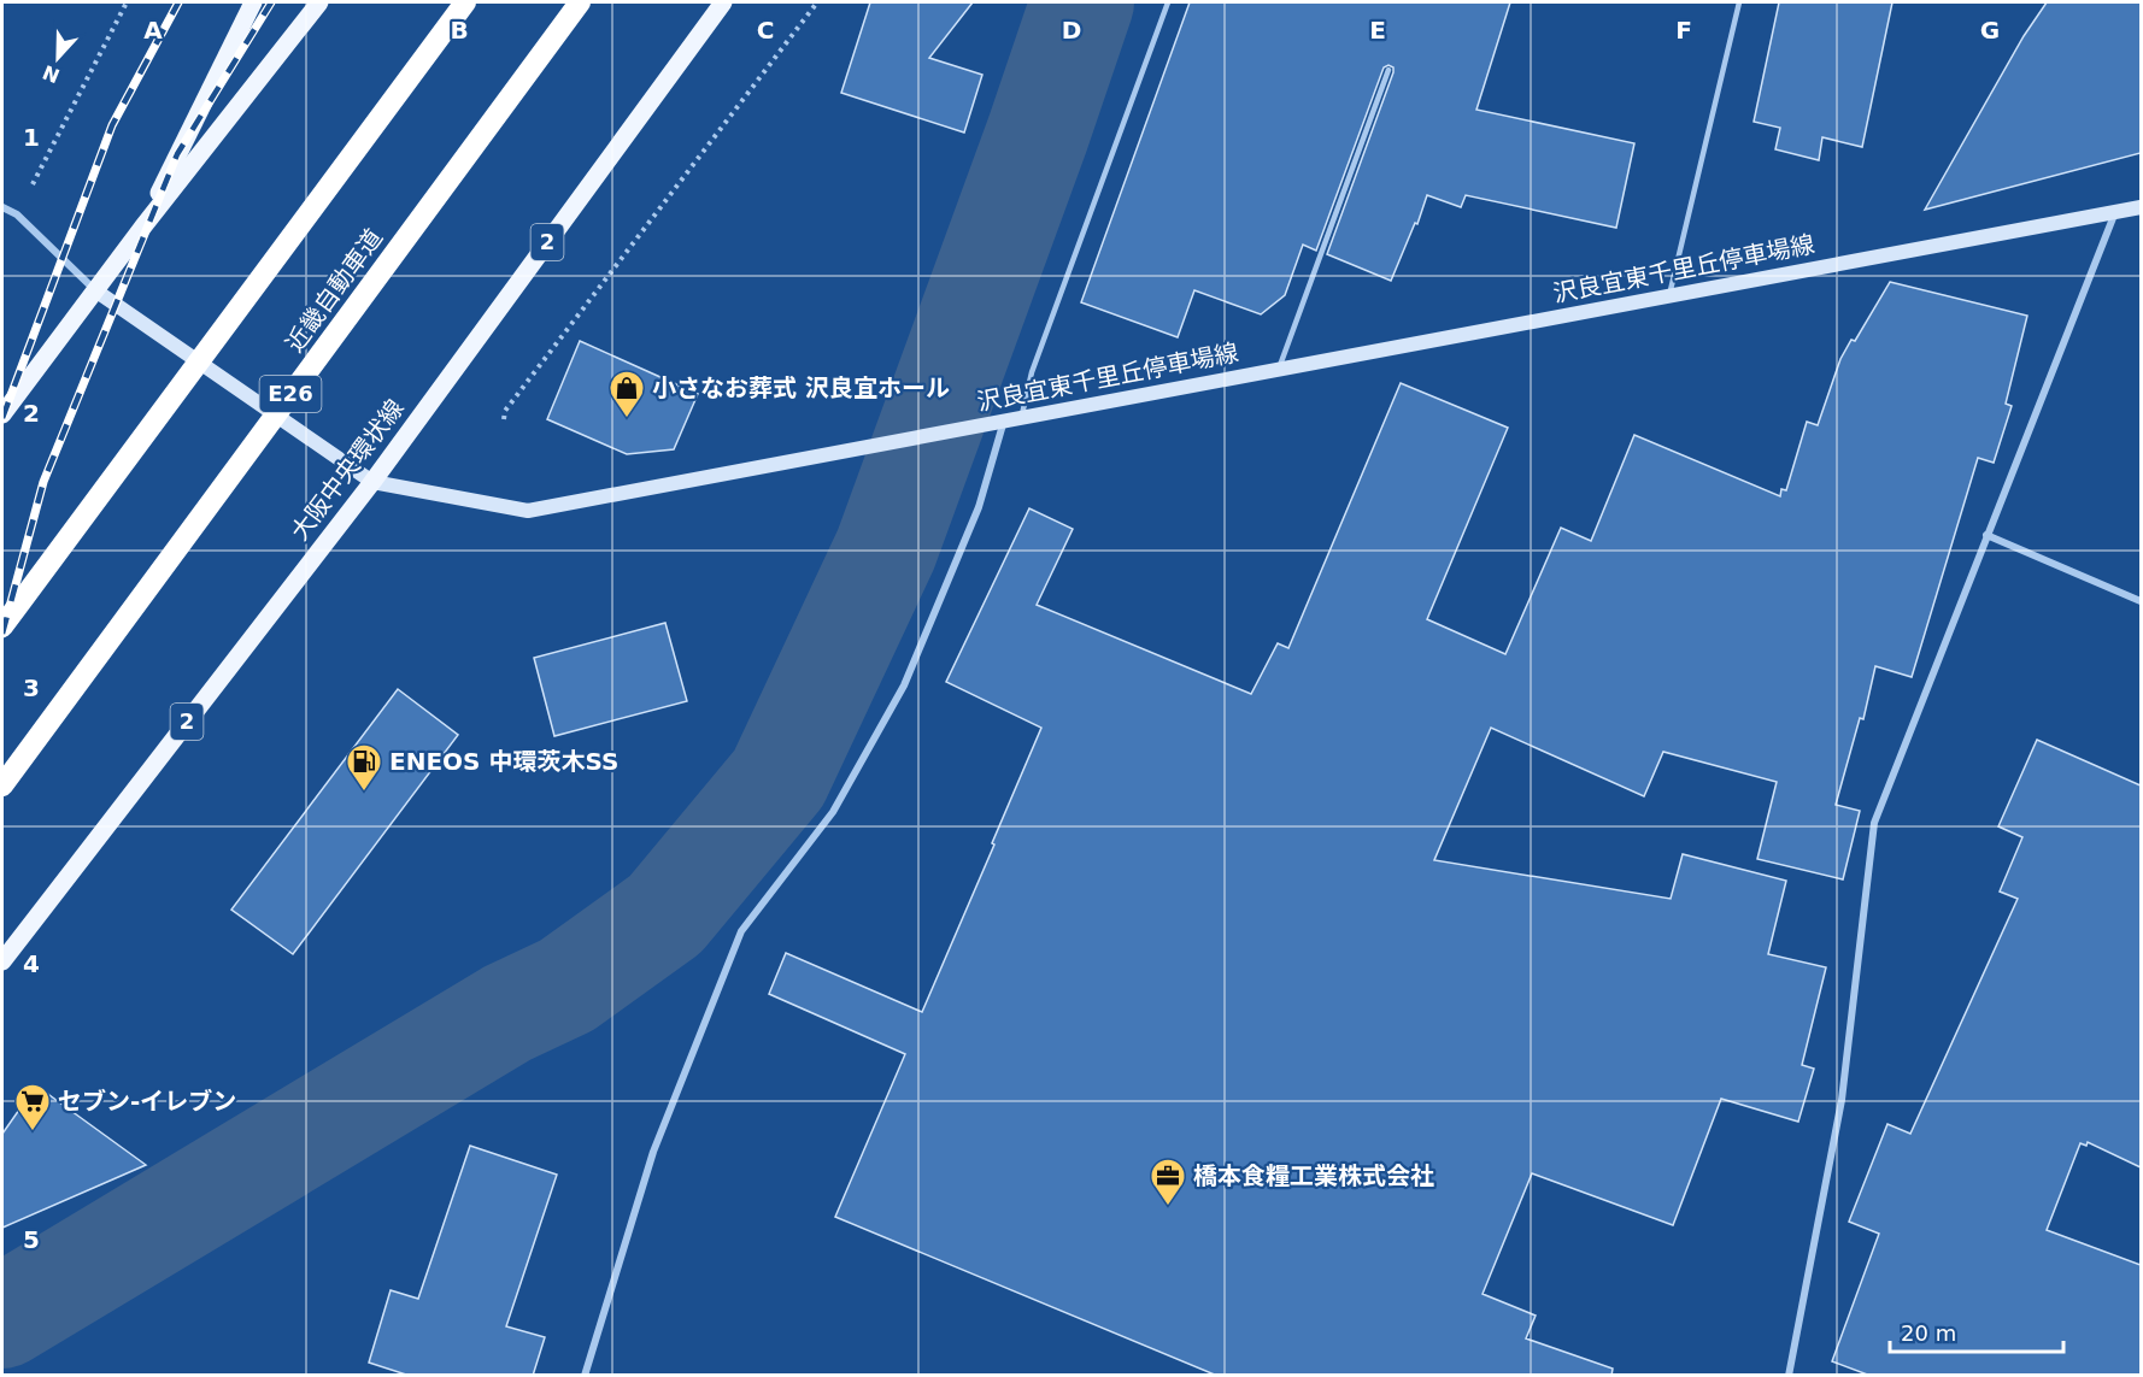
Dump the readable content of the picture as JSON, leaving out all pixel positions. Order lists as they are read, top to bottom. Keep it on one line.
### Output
{"streets":{"highway":["近畿自動車道","E26"],"main road":["2","沢良宜東千里丘停車場線","大阪中央環状線"]},"crossings":[["沢良宜東千里丘停車場線","大阪中央環状線"]],"places":{"shop":["小さなお葬式 沢良宜ホール"],"fuel station":["ENEOS 中環茨木SS"],"supermarket":["セブン-イレブン"],"office":["橋本食糧工業株式会社"]},"scale_bar":"20 m","north":"bottom","grid":{"columns":["A","B","C","D","E","F","G"],"rows":["1","2","3","4","5"]}}
